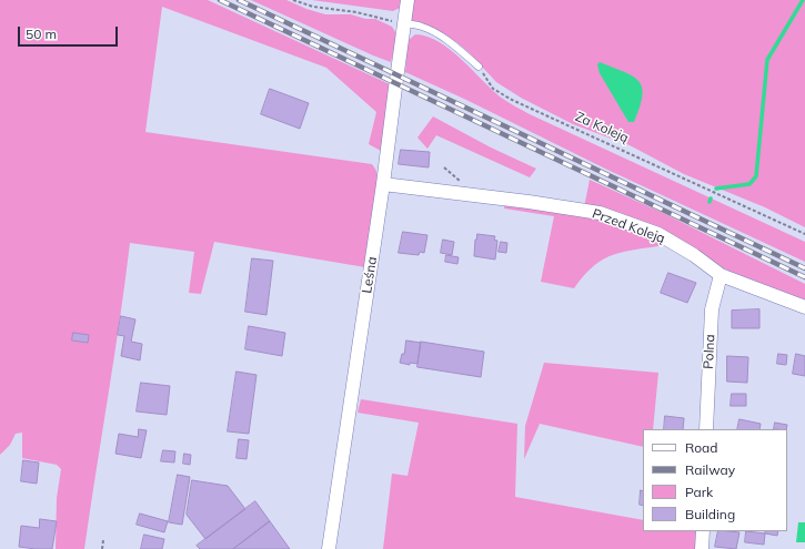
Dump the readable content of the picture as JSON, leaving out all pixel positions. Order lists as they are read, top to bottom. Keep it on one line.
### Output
{"streets":{"street":["Przed Koleją","Leśna","Polna"],"path":["Za Koleją"]},"crossings":[["Przed Koleją","Leśna"],["Przed Koleją","Polna"]],"legend":["Road","Railway","Park","Building"],"scale_bar":"50 m"}
